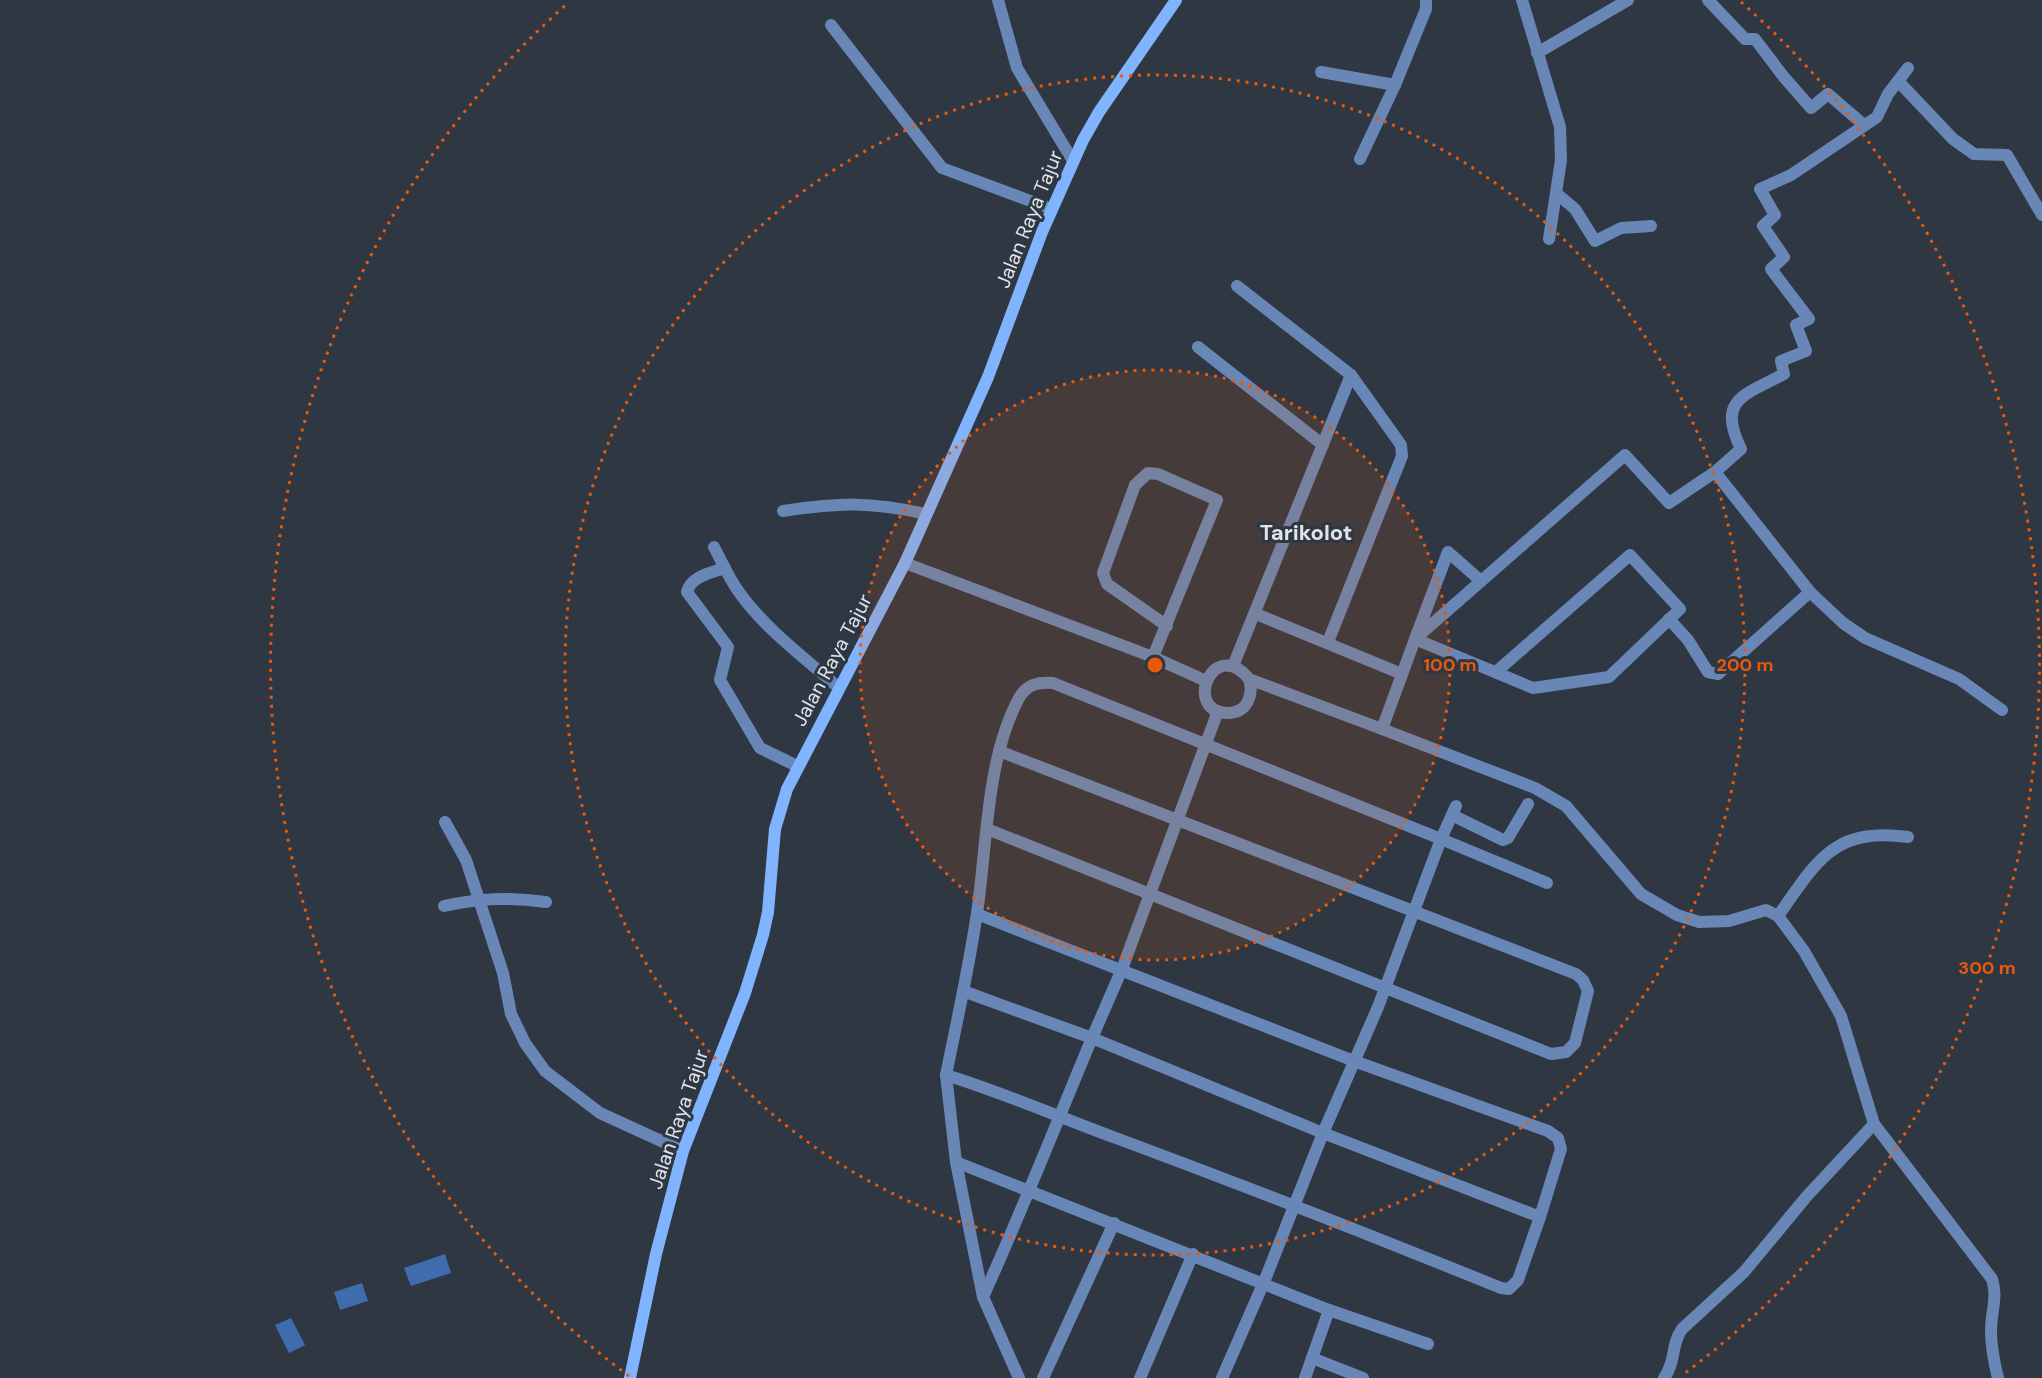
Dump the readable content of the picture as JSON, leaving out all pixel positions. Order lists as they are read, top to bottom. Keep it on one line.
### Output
{"streets":{"main road":["Jalan Raya Tajur"]},"districts":["Tarikolot"],"rings":["100 m","200 m","300 m"]}
